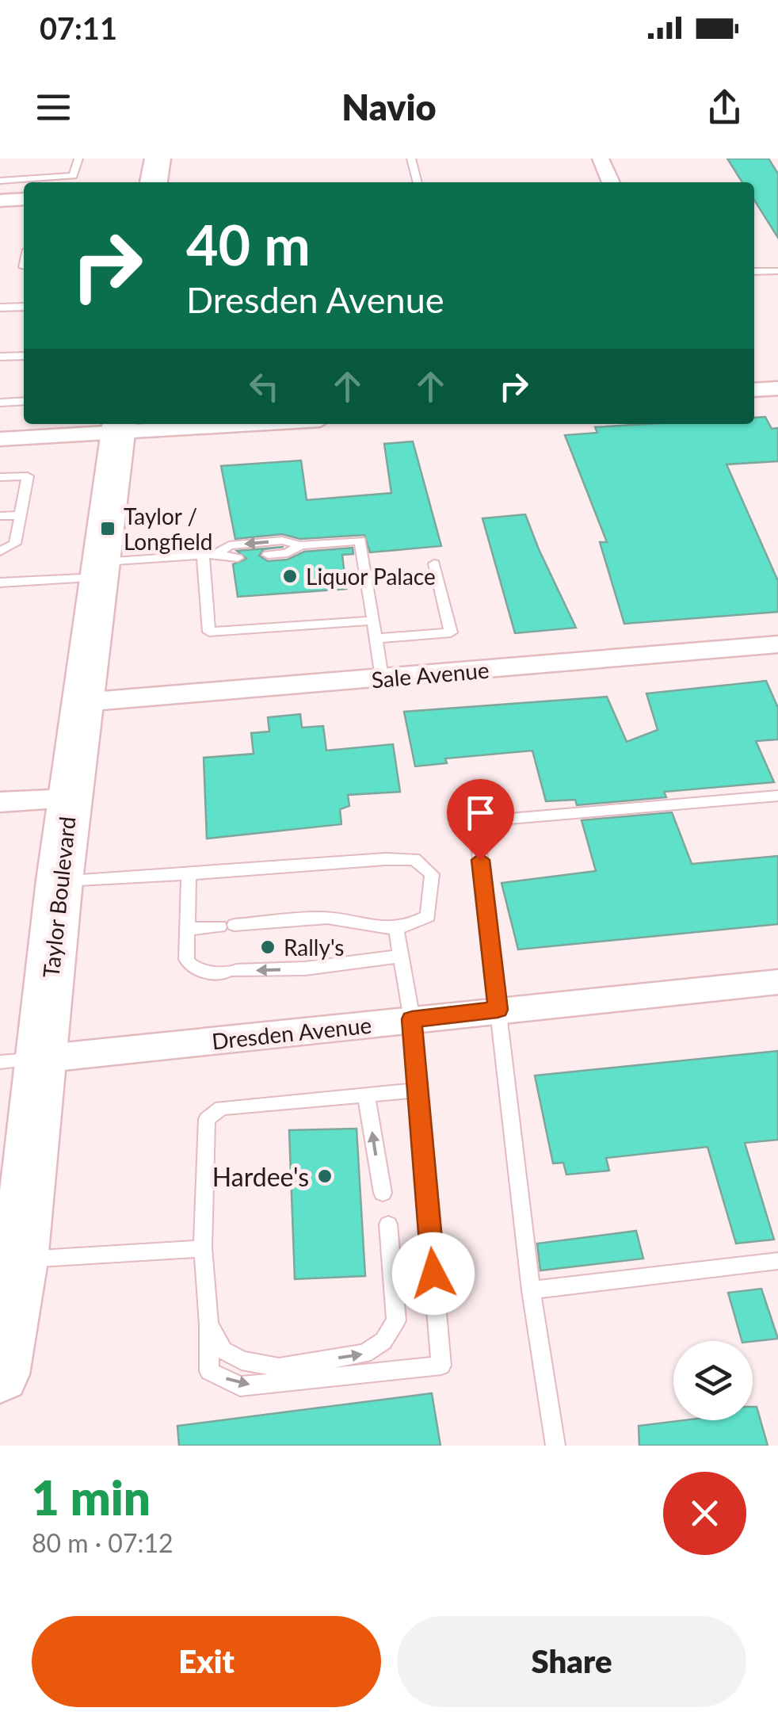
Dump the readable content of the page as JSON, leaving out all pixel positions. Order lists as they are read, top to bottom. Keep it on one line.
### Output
{"streets":{"main road":["Taylor Boulevard"],"street":["Sale Avenue","Dresden Avenue"]},"crossings":[["Sale Avenue","Taylor Boulevard"],["Taylor Boulevard","Dresden Avenue"]],"places":{"transit":["Taylor / Longfield"],"other":["Liquor Palace","Rally's","Hardee's"]},"page":{"status":"07:11","header":"Navio","turn":["40 m","Dresden Avenue"],"heading":["1 min","80 m · 07:12"],"buttons":["Exit","Share"]}}
